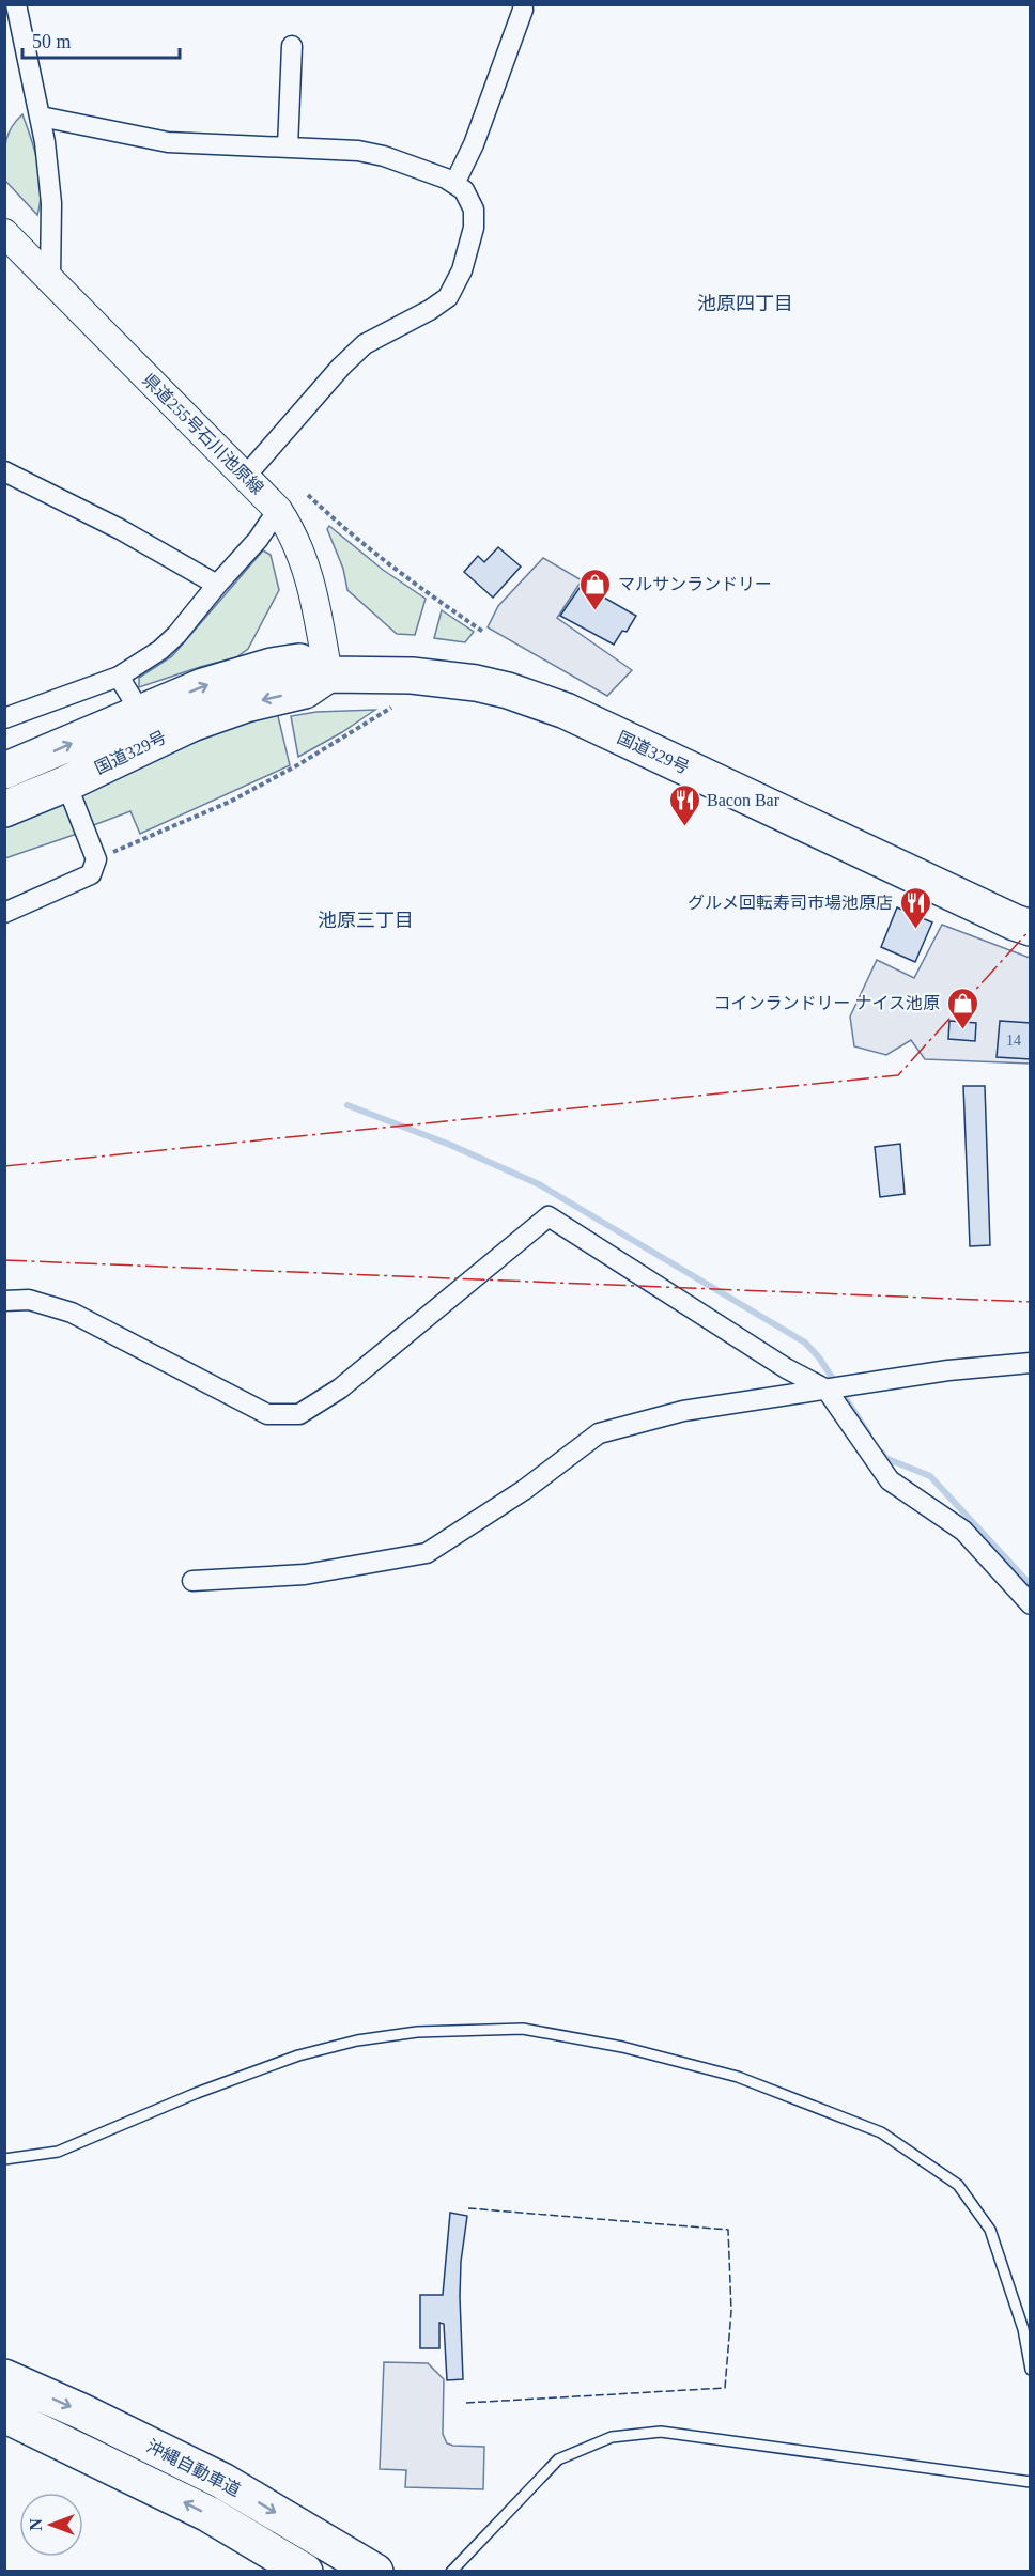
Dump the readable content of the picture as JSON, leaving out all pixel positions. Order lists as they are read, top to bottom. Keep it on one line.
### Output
{"streets":{"highway":["国道329号","沖縄自動車道"],"main road":["県道255号石川池原線"]},"crossings":[["県道255号石川池原線","国道329号"]],"districts":["池原四丁目","池原三丁目"],"places":{"shop":["マルサンランドリー","コインランドリー ナイス池原"],"restaurant":["Bacon Bar","グルメ回転寿司市場池原店"]},"house_numbers":["14"],"scale_bar":"50 m","north":"left"}
